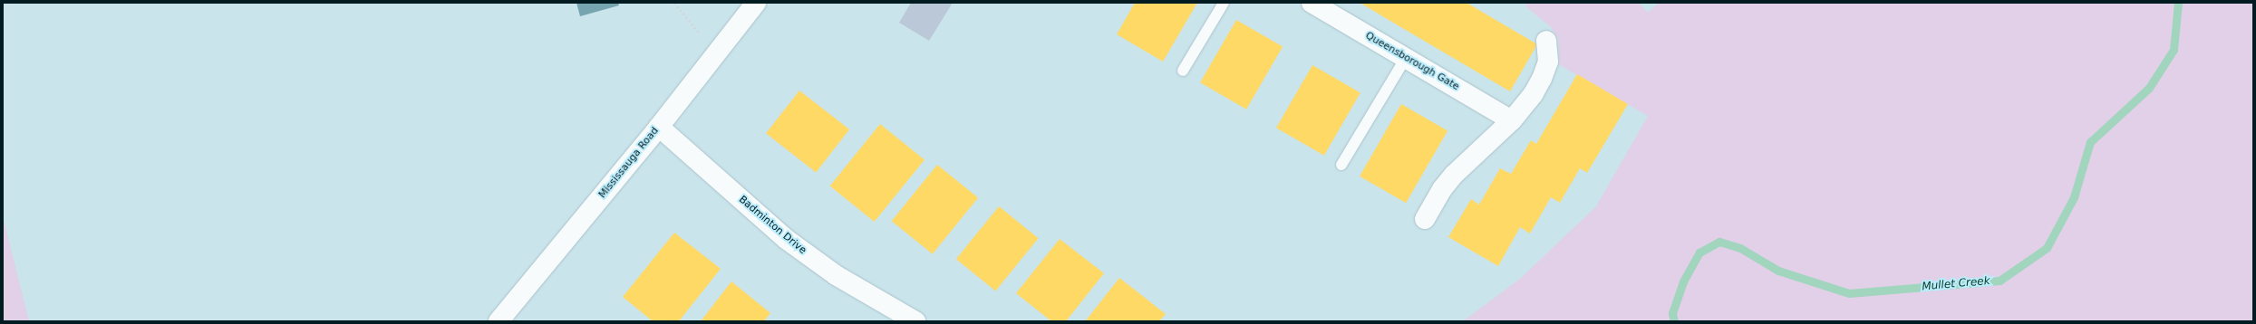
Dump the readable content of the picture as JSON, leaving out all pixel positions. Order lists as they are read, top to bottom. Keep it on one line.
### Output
{"streets":{"street":["Queensborough Gate","Mississauga Road","Badminton Drive"]},"crossings":[["Mississauga Road","Badminton Drive"]],"water":["Mullet Creek"]}
